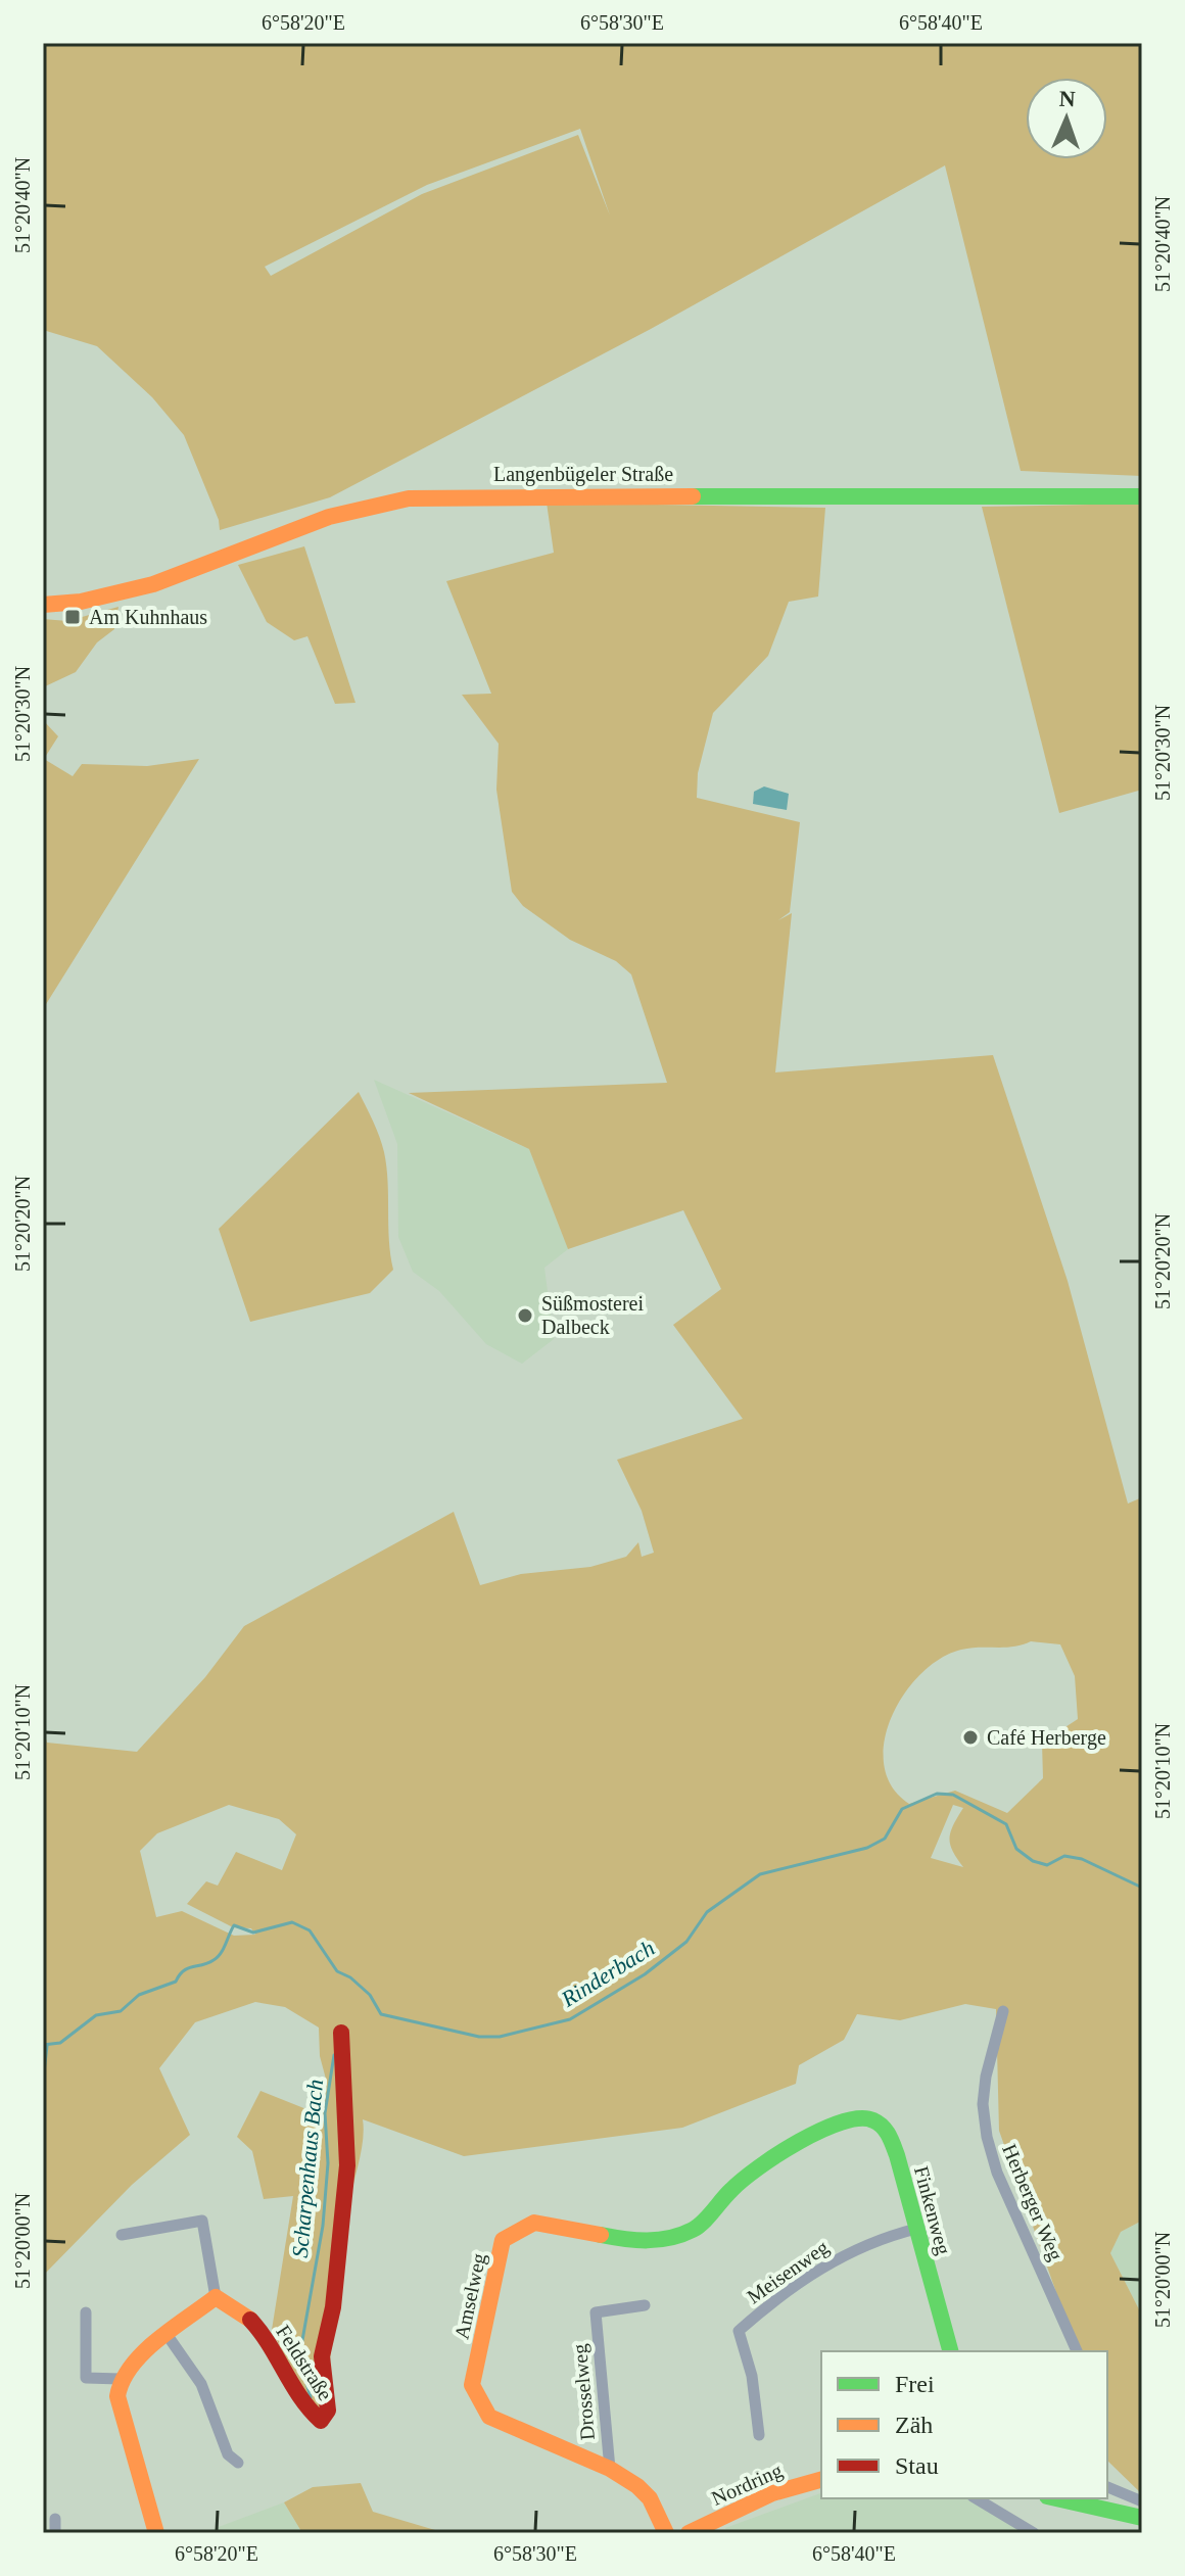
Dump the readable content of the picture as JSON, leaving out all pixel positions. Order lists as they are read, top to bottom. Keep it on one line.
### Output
{"streets":{"street":["Langenbügeler Straße","Herberger Weg","Finkenweg","Meisenweg","Amselweg","Feldstraße","Drosselweg","Nordring"]},"crossings":[["Finkenweg","Meisenweg"],["Finkenweg","Amselweg"],["Amselweg","Drosselweg"]],"water":["Rinderbach","Scharpenhaus Bach"],"places":{"transit":["Am Kuhnhaus"],"other":["Süßmosterei Dalbeck","Café Herberge"]},"legend":["Frei","Zäh","Stau"],"north":"top","coordinates":["6°58'20\"E","6°58'30\"E","6°58'40\"E","51°20'40\"N","51°20'30\"N","51°20'20\"N","51°20'10\"N","51°20'00\"N"]}
